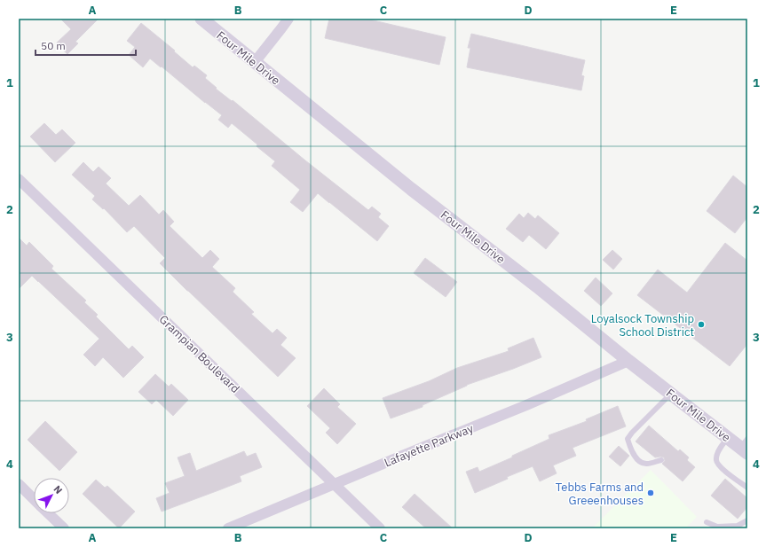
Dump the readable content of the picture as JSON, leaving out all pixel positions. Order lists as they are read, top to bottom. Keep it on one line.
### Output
{"streets":{"street":["Four Mile Drive","Grampian Boulevard","Lafayette Parkway"]},"crossings":[["Four Mile Drive","Lafayette Parkway"],["Grampian Boulevard","Lafayette Parkway"]],"places":["Loyalsock Township School District","Tebbs Farms and Greeenhouses"],"scale_bar":"50 m","north":"top right","grid":{"columns":["A","B","C","D","E"],"rows":["1","2","3","4"]}}
